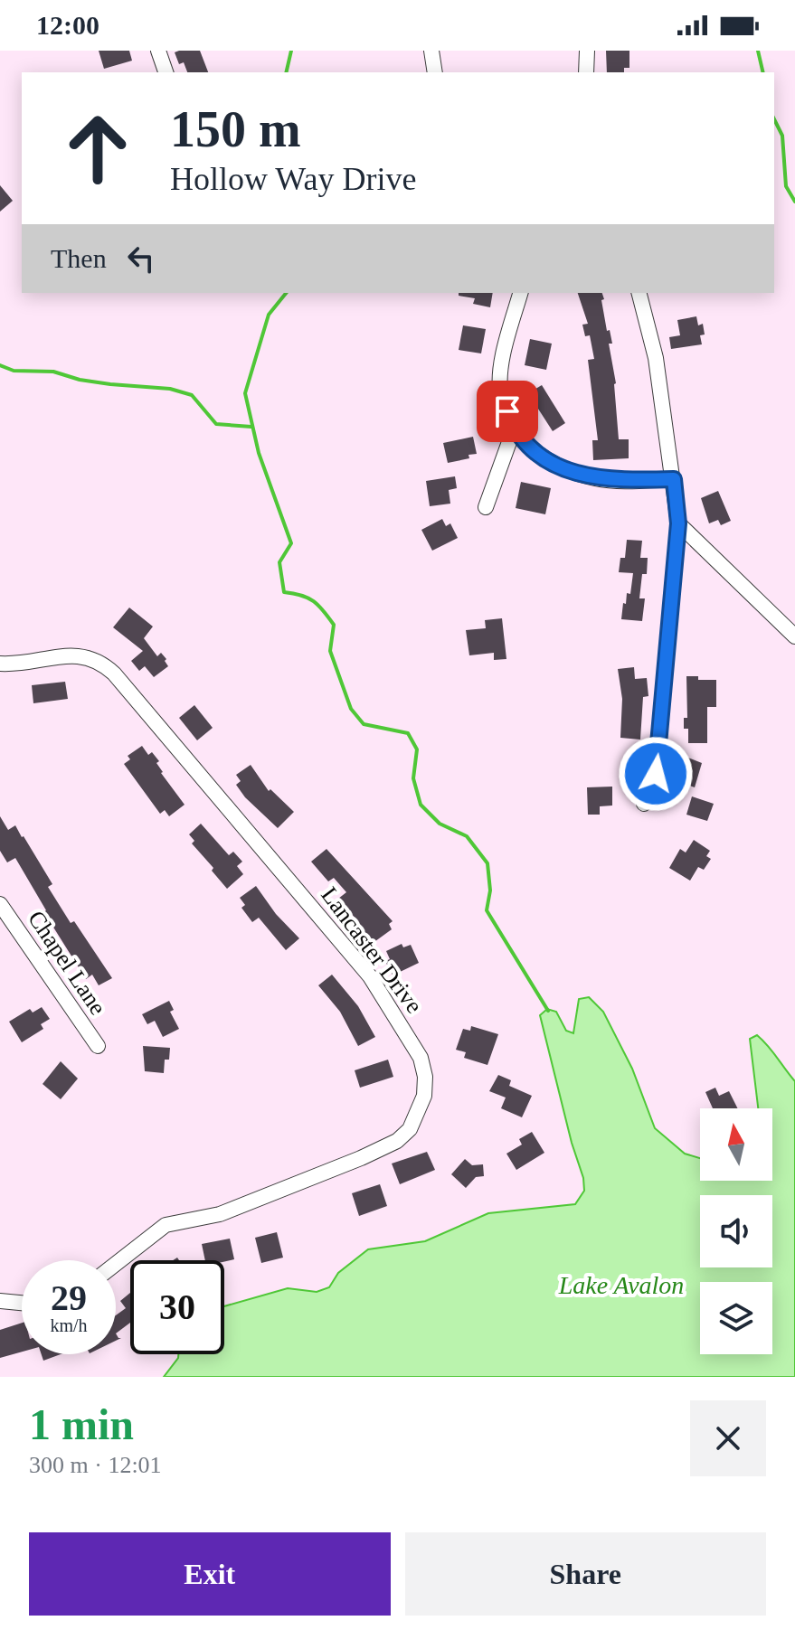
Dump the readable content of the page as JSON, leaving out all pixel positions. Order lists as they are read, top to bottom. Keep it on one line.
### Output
{"streets":{"street":["Lancaster Drive","Chapel Lane"]},"water":["Lake Avalon"],"north":"top","page":{"status":"12:00","turn":["150 m","Hollow Way Drive"],"then":"Then","speed":"29 km/h","limit":"30","heading":["1 min","300 m · 12:01"],"buttons":["Exit","Share"]}}
